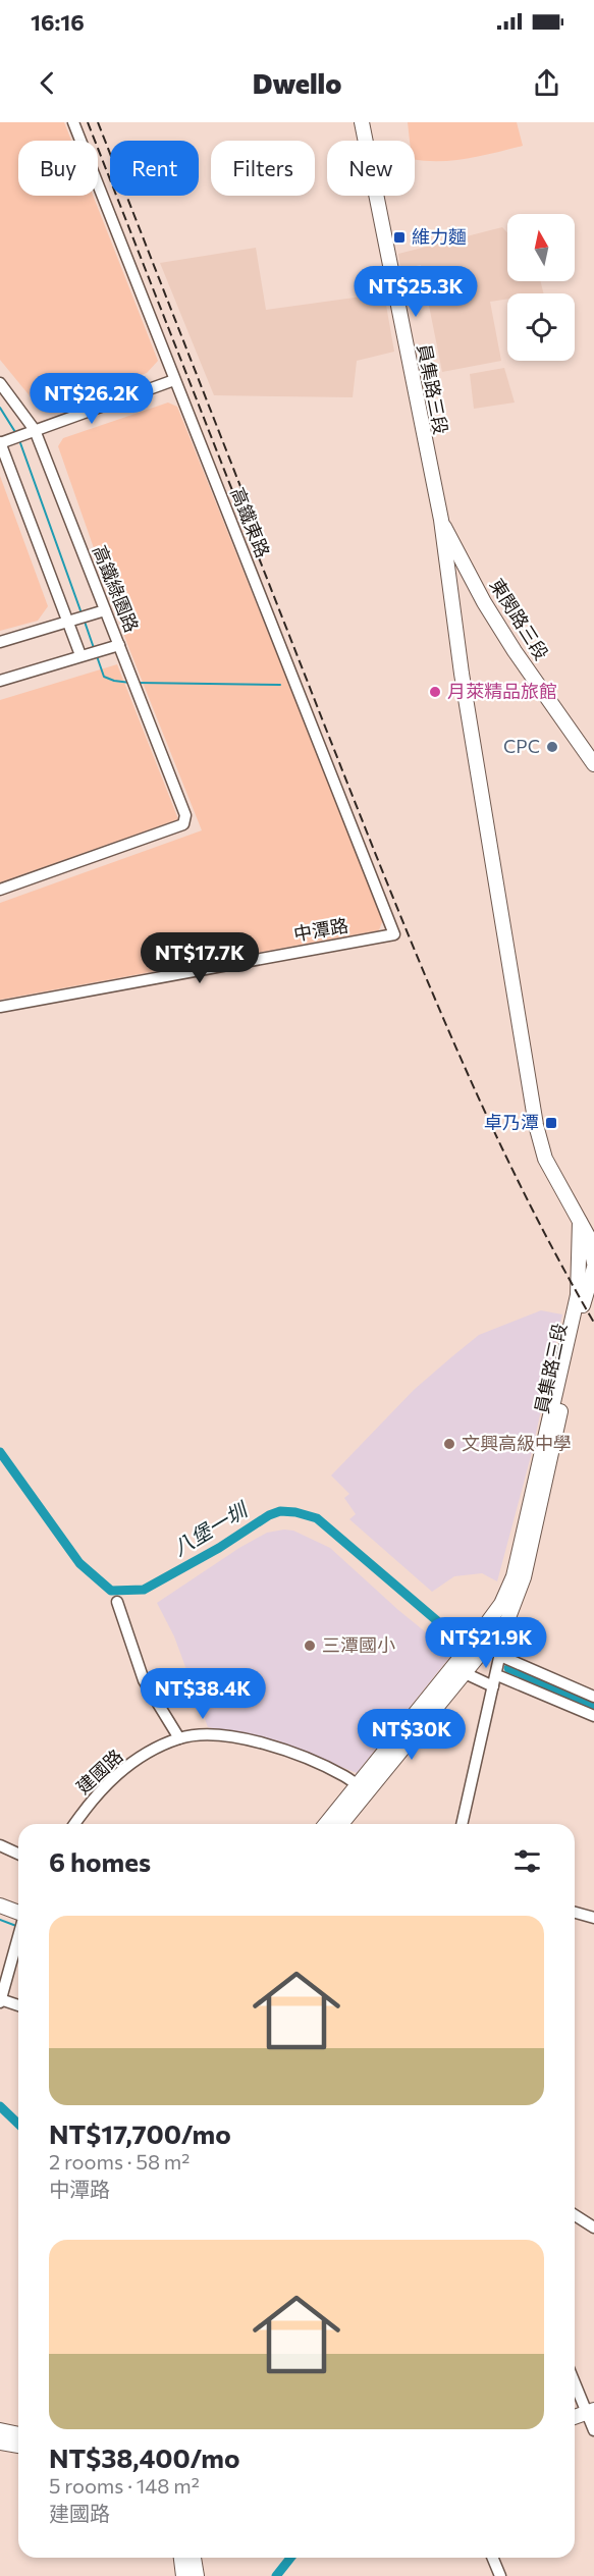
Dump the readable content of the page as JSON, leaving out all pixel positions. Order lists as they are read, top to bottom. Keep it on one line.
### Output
{"streets":{"street":["員集路三段","高鐵東路","高鐵綠園路","東閔路三段","中潭路","建國路"]},"crossings":[["員集路三段","東閔路三段"],["高鐵東路","中潭路"]],"water":["八堡一圳"],"places":{"transit":["維力麵","卓乃潭"],"other":["月萊精品旅館","CPC","文興高級中學","三潭國小"]},"north":"top","page":{"status":"16:16","header":"Dwello","chip":["Buy","Rent","Filters","New"],"price":["NT$25.3K","NT$26.2K","NT$17.7K","NT$21.9K","NT$38.4K","NT$30K"],"heading":"6 homes","list":[{"name":"NT$17,700/mo","note":"2 rooms · 58 m² · 中潭路"},{"name":"NT$38,400/mo","note":"5 rooms · 148 m² · 建國路"}]}}
